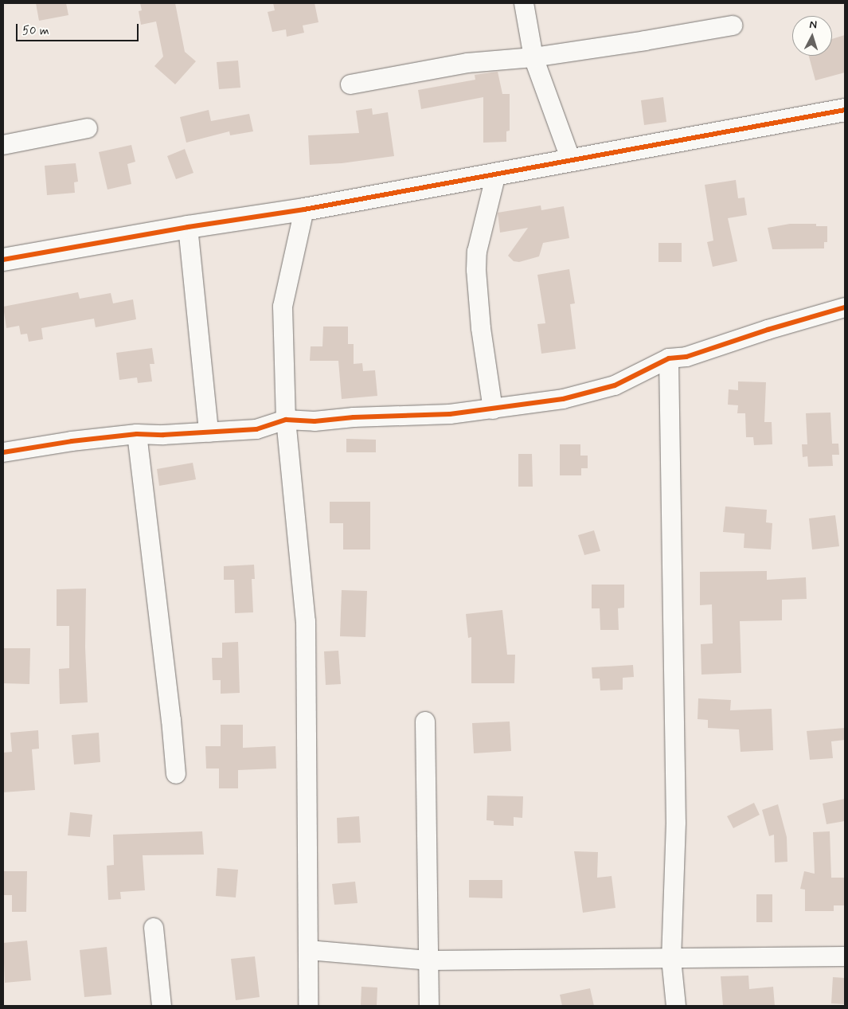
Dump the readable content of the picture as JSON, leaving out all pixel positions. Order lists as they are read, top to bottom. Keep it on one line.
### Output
{"scale_bar":"50 m","north":"top"}
